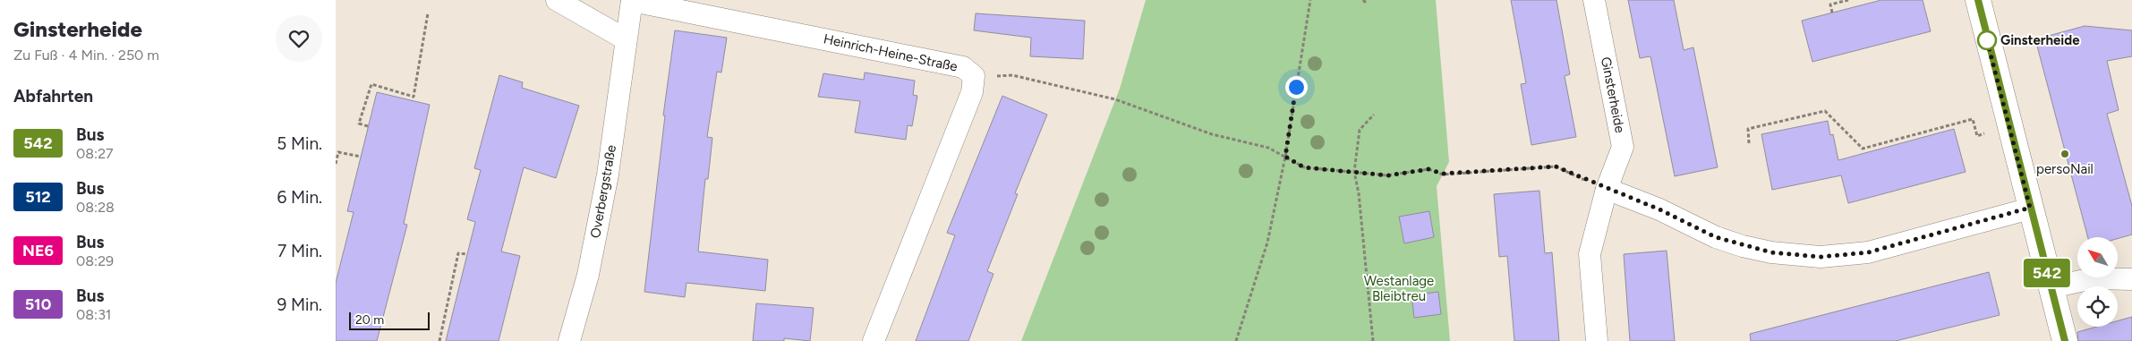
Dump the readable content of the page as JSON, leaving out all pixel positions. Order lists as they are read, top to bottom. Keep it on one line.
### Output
{"streets":{"street":["Heinrich-Heine-Straße","Ginsterheide","Overbergstraße"]},"crossings":[["Heinrich-Heine-Straße","Overbergstraße"]],"parks":["Westanlage Bleibtreu"],"places":["Ginsterheide","persoNail"],"lines":["bus line 542"],"scale_bar":"20 m","north":"top left","page":{"heading":[["Ginsterheide","Zu Fuß · 4 Min. · 250 m"],"Abfahrten"],"on_map":"542","list":[{"mark":"542","name":"Bus","note":"08:27","value":"5 Min."},{"mark":"512","name":"Bus","note":"08:28","value":"6 Min."},{"mark":"NE6","name":"Bus","note":"08:29","value":"7 Min."},{"mark":"510","name":"Bus","note":"08:31","value":"9 Min."}],"scale":"20 m"}}
